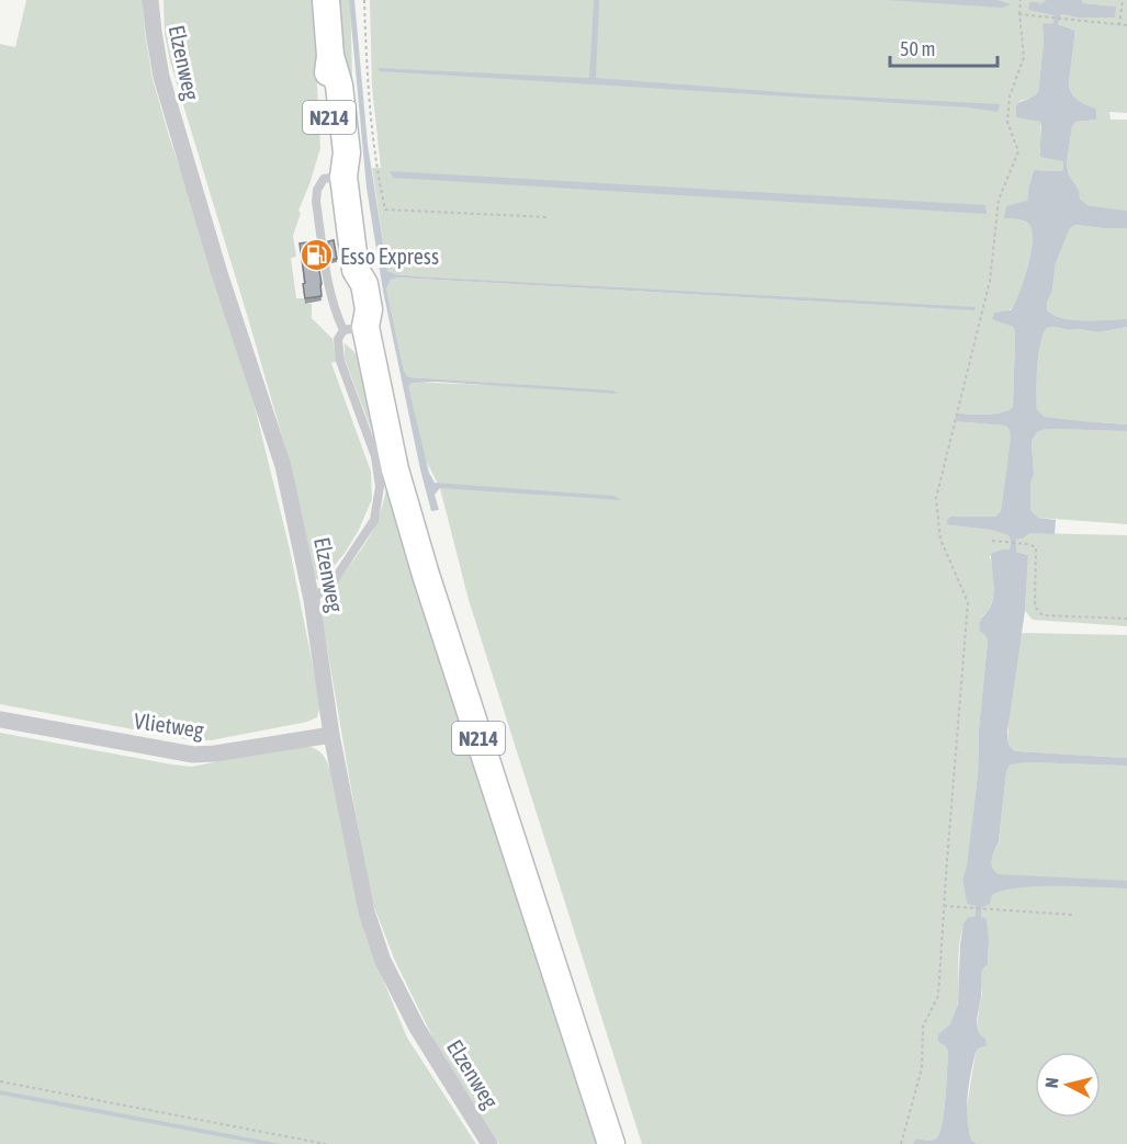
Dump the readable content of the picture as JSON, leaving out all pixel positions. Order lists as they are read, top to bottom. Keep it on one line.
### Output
{"streets":{"main road":["N214"],"street":["Elzenweg","Vlietweg"]},"crossings":[["Elzenweg","Vlietweg"]],"places":{"fuel station":["Esso Express"]},"scale_bar":"50 m","north":"left"}
